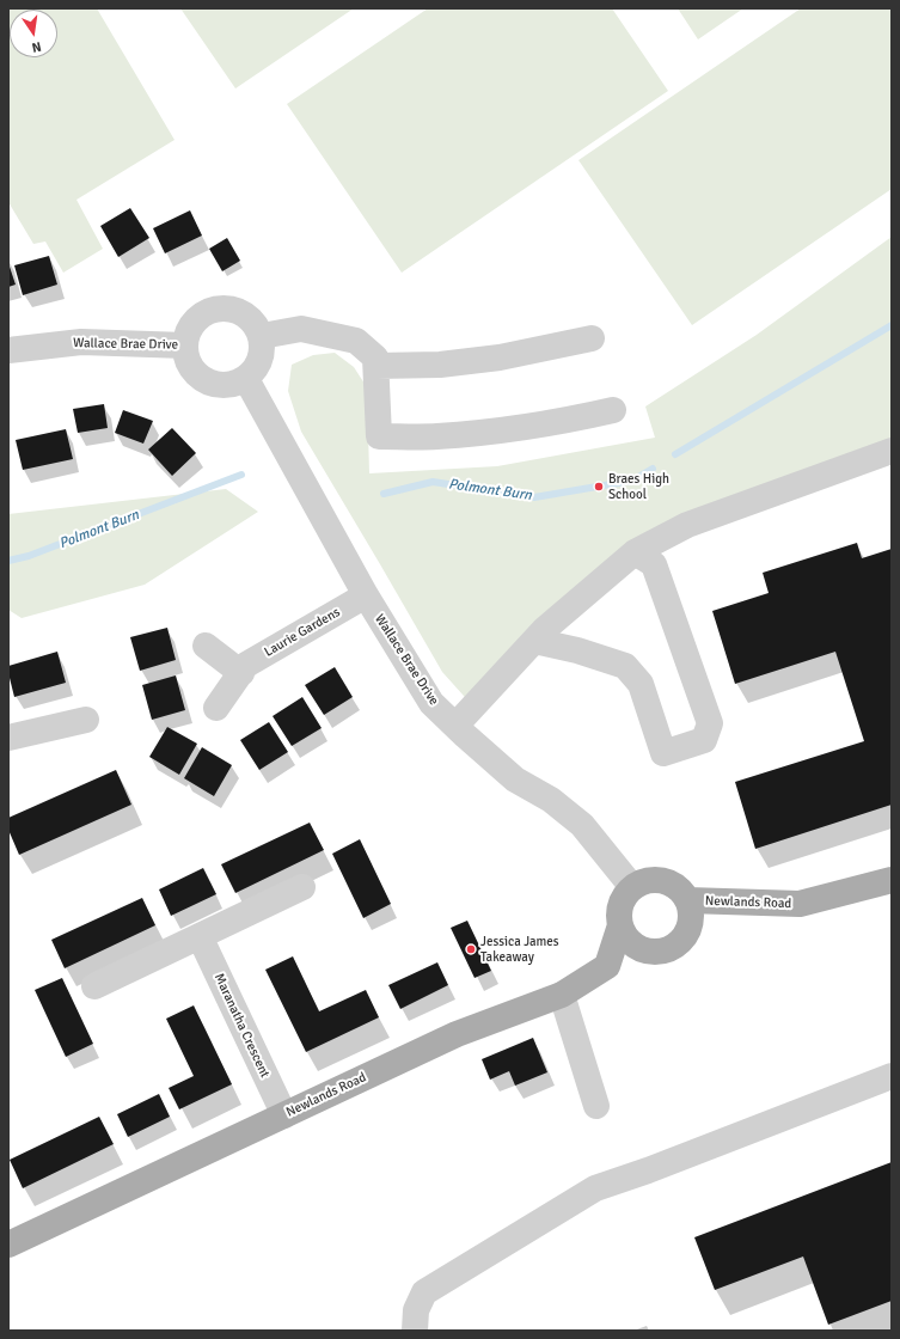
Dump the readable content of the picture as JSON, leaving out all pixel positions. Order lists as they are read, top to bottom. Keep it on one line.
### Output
{"streets":{"main road":["Newlands Road"],"street":["Wallace Brae Drive","Laurie Gardens","Maranatha Crescent"]},"crossings":[["Wallace Brae Drive","Laurie Gardens"],["Wallace Brae Drive","Newlands Road"],["Newlands Road","Maranatha Crescent"]],"water":["Polmont Burn"],"places":["Braes High School","Jessica James Takeaway"],"north":"bottom"}
